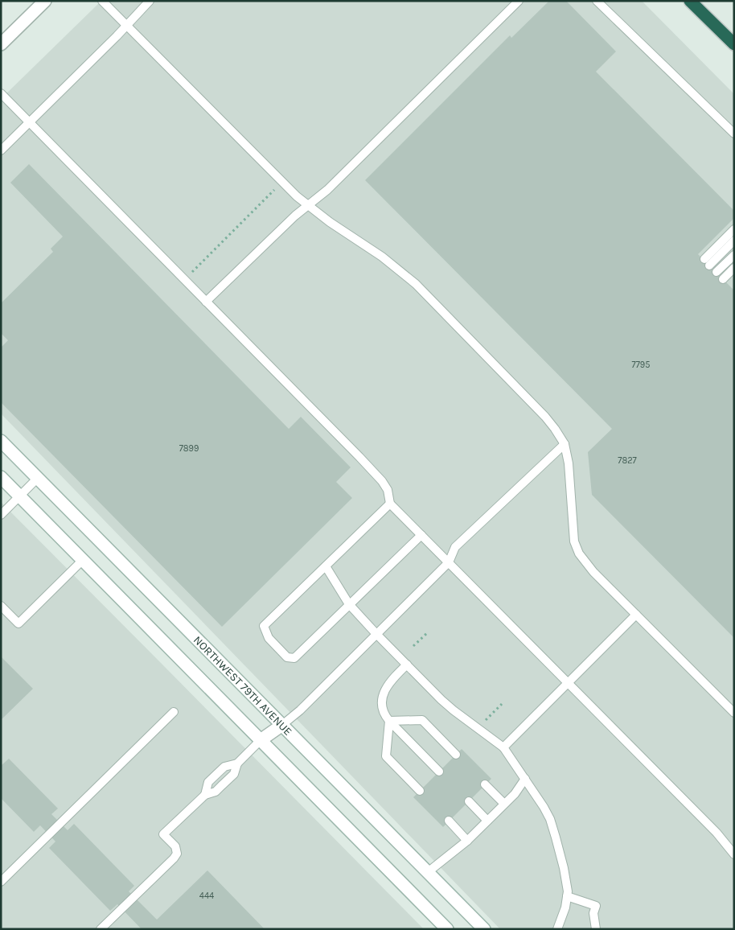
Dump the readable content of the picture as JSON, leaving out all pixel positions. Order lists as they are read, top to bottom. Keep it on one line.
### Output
{"streets":{"street":["NORTHWEST 79TH AVENUE"]},"house_numbers":["7795","7899","7827","444"]}
